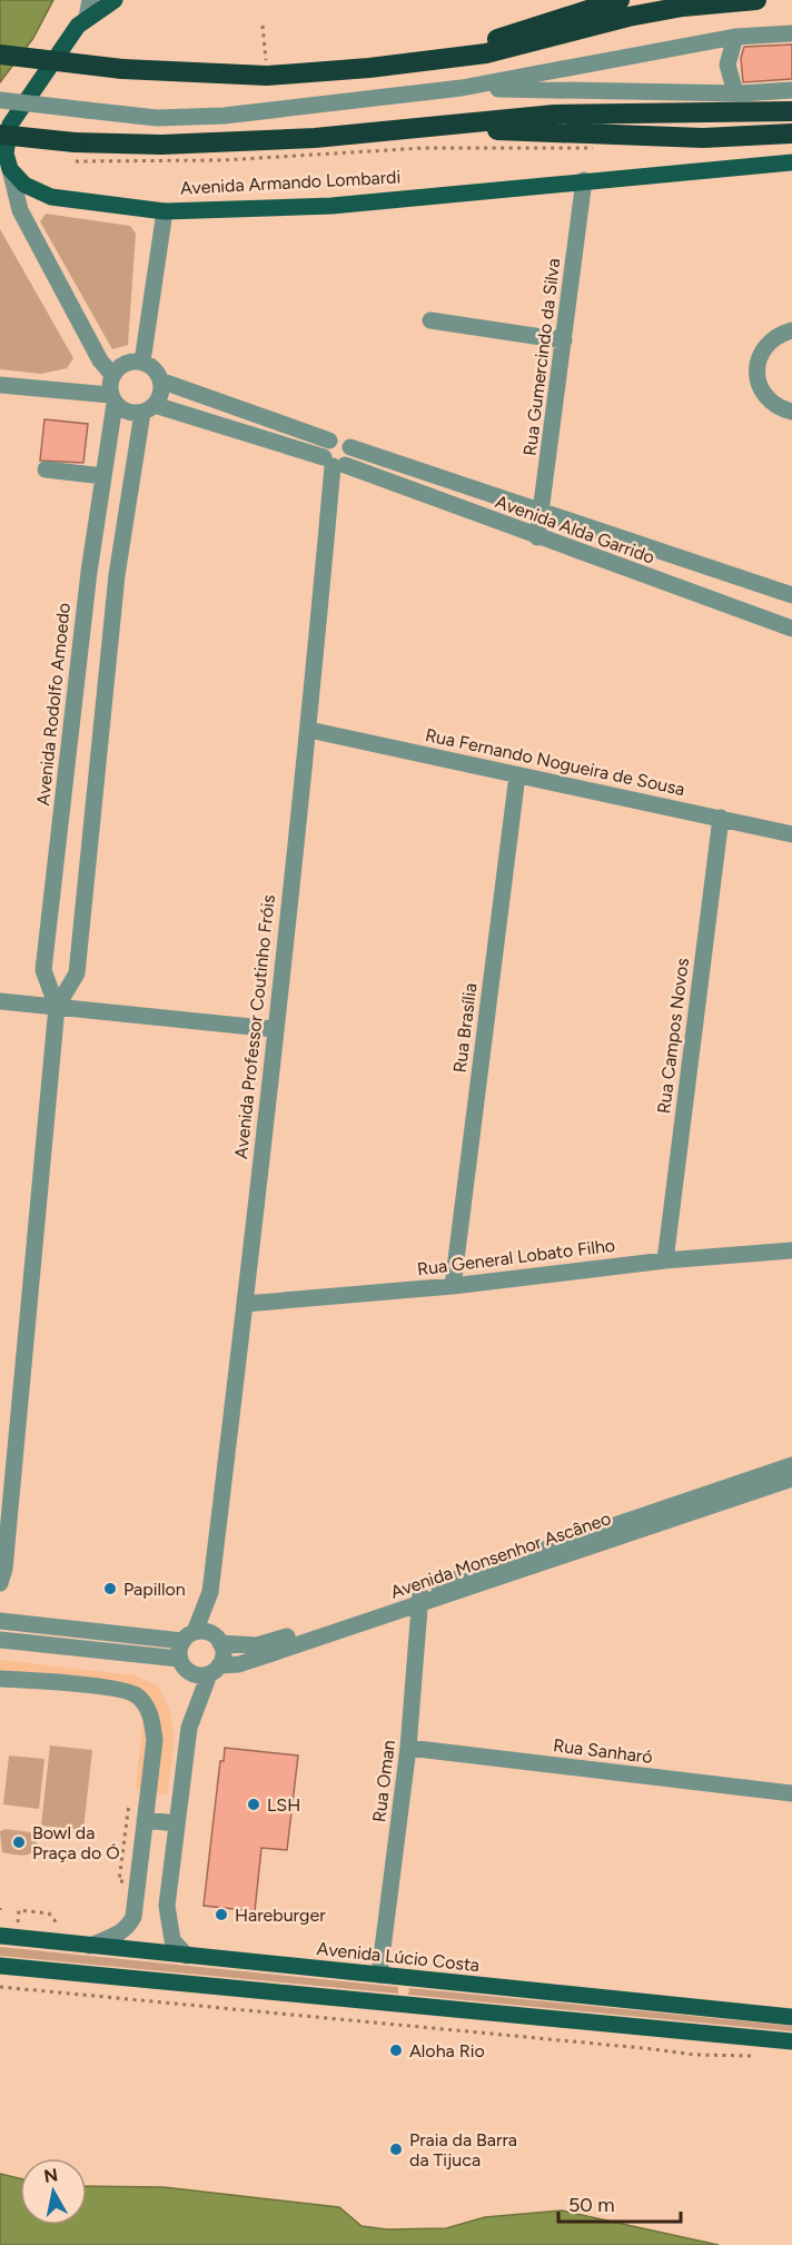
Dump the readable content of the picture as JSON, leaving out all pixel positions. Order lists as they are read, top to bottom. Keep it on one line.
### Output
{"streets":{"main road":["Avenida Armando Lombardi","Avenida Lúcio Costa"],"street":["Rua Gumercindo da Silva","Avenida Alda Garrido","Avenida Rodolfo Amoedo","Rua Fernando Nogueira de Sousa","Avenida Professor Coutinho Fróis","Rua Brasília","Rua Campos Novos","Rua General Lobato Filho","Avenida Monsenhor Ascâneo","Rua Sanharó","Rua Oman"]},"crossings":[["Avenida Armando Lombardi","Rua Gumercindo da Silva"],["Rua Gumercindo da Silva","Avenida Alda Garrido"],["Avenida Alda Garrido","Avenida Rodolfo Amoedo"],["Avenida Alda Garrido","Avenida Professor Coutinho Fróis"],["Rua Fernando Nogueira de Sousa","Avenida Professor Coutinho Fróis"],["Rua Fernando Nogueira de Sousa","Rua Brasília"],["Rua Fernando Nogueira de Sousa","Rua Campos Novos"],["Avenida Professor Coutinho Fróis","Rua General Lobato Filho"],["Avenida Professor Coutinho Fróis","Avenida Monsenhor Ascâneo"],["Rua Brasília","Rua General Lobato Filho"],["Rua Campos Novos","Rua General Lobato Filho"],["Avenida Monsenhor Ascâneo","Rua Oman"],["Rua Sanharó","Rua Oman"],["Rua Oman","Avenida Lúcio Costa"]],"places":["Papillon","LSH","Bowl da Praça do Ó","Hareburger","Aloha Rio","Praia da Barra da Tijuca"],"scale_bar":"50 m","north":"top"}
